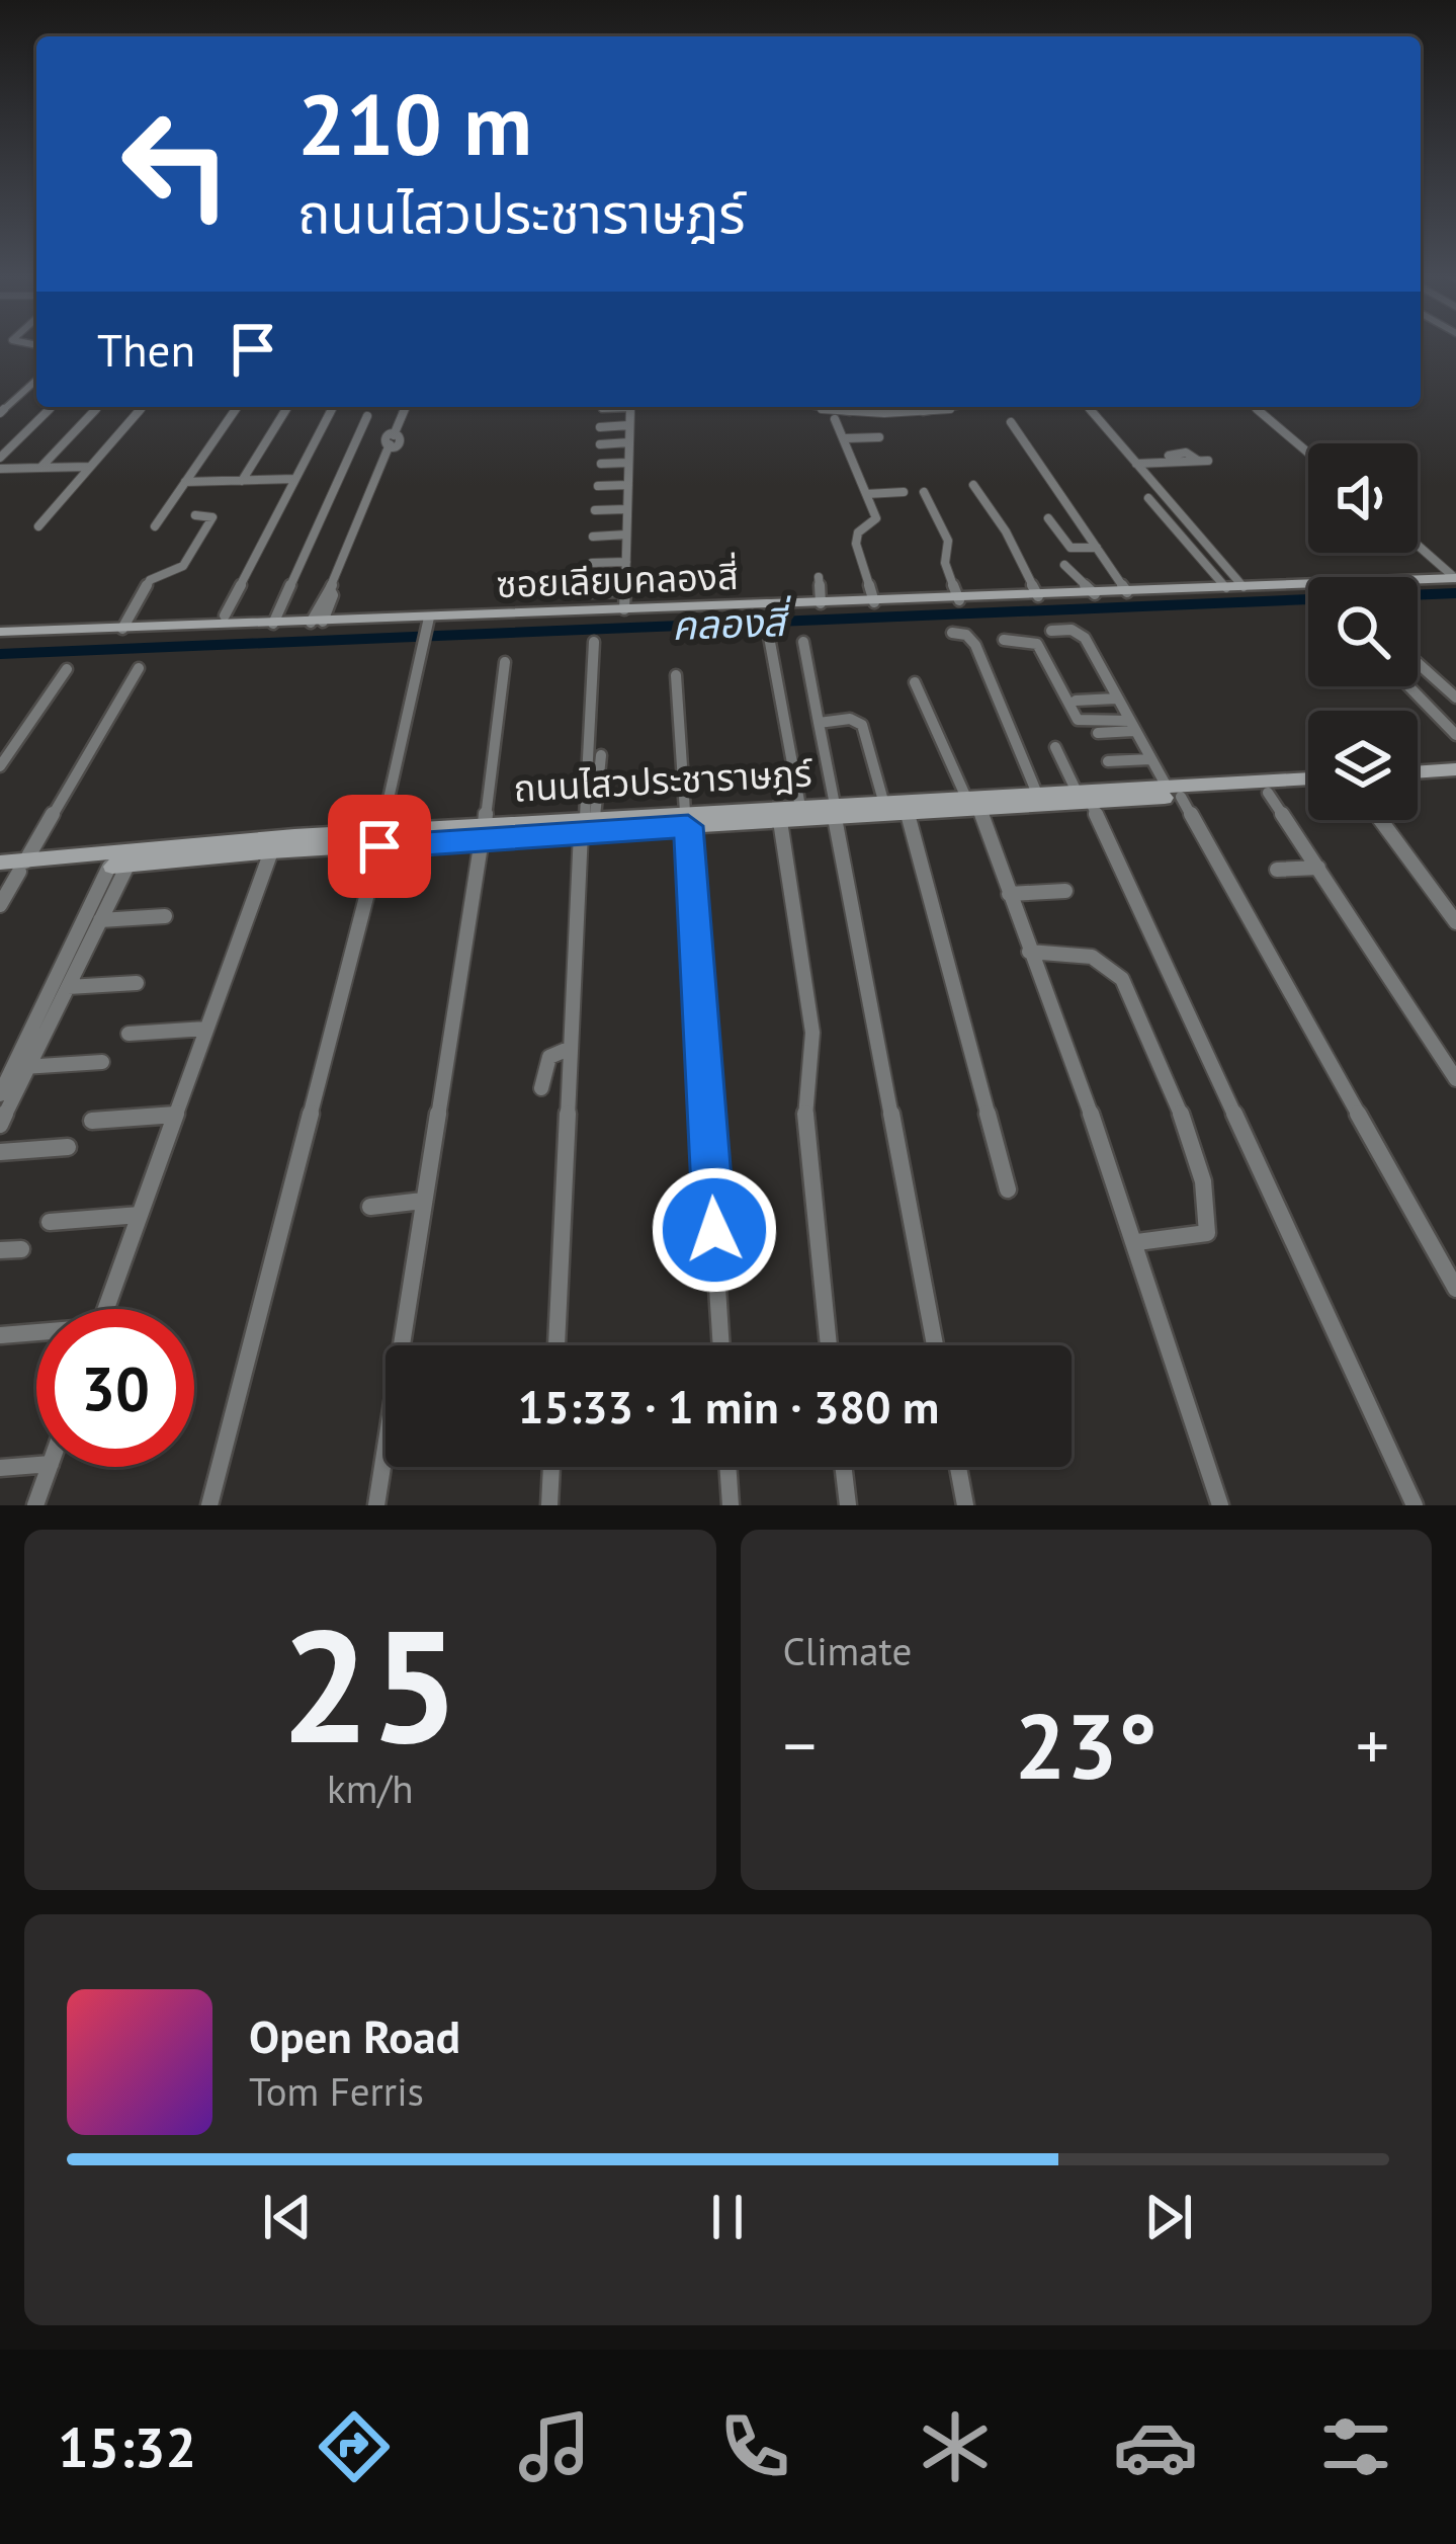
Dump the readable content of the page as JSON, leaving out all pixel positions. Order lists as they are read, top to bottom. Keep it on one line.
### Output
{"streets":{"main road":["ซอยเลียบคลองสี่","ถนนไสวประชาราษฎร์"]},"water":["คลองสี่"],"page":{"turn":["210 m","ถนนไสวประชาราษฎร์"],"then":"Then","limit":"30","trip":"15:33 · 1 min · 380 m","tile":[["25","km/h"],"Climate"],"heat":["−","23°","+"],"song":["Open Road","Tom Ferris"],"tabs":"15:32"}}
